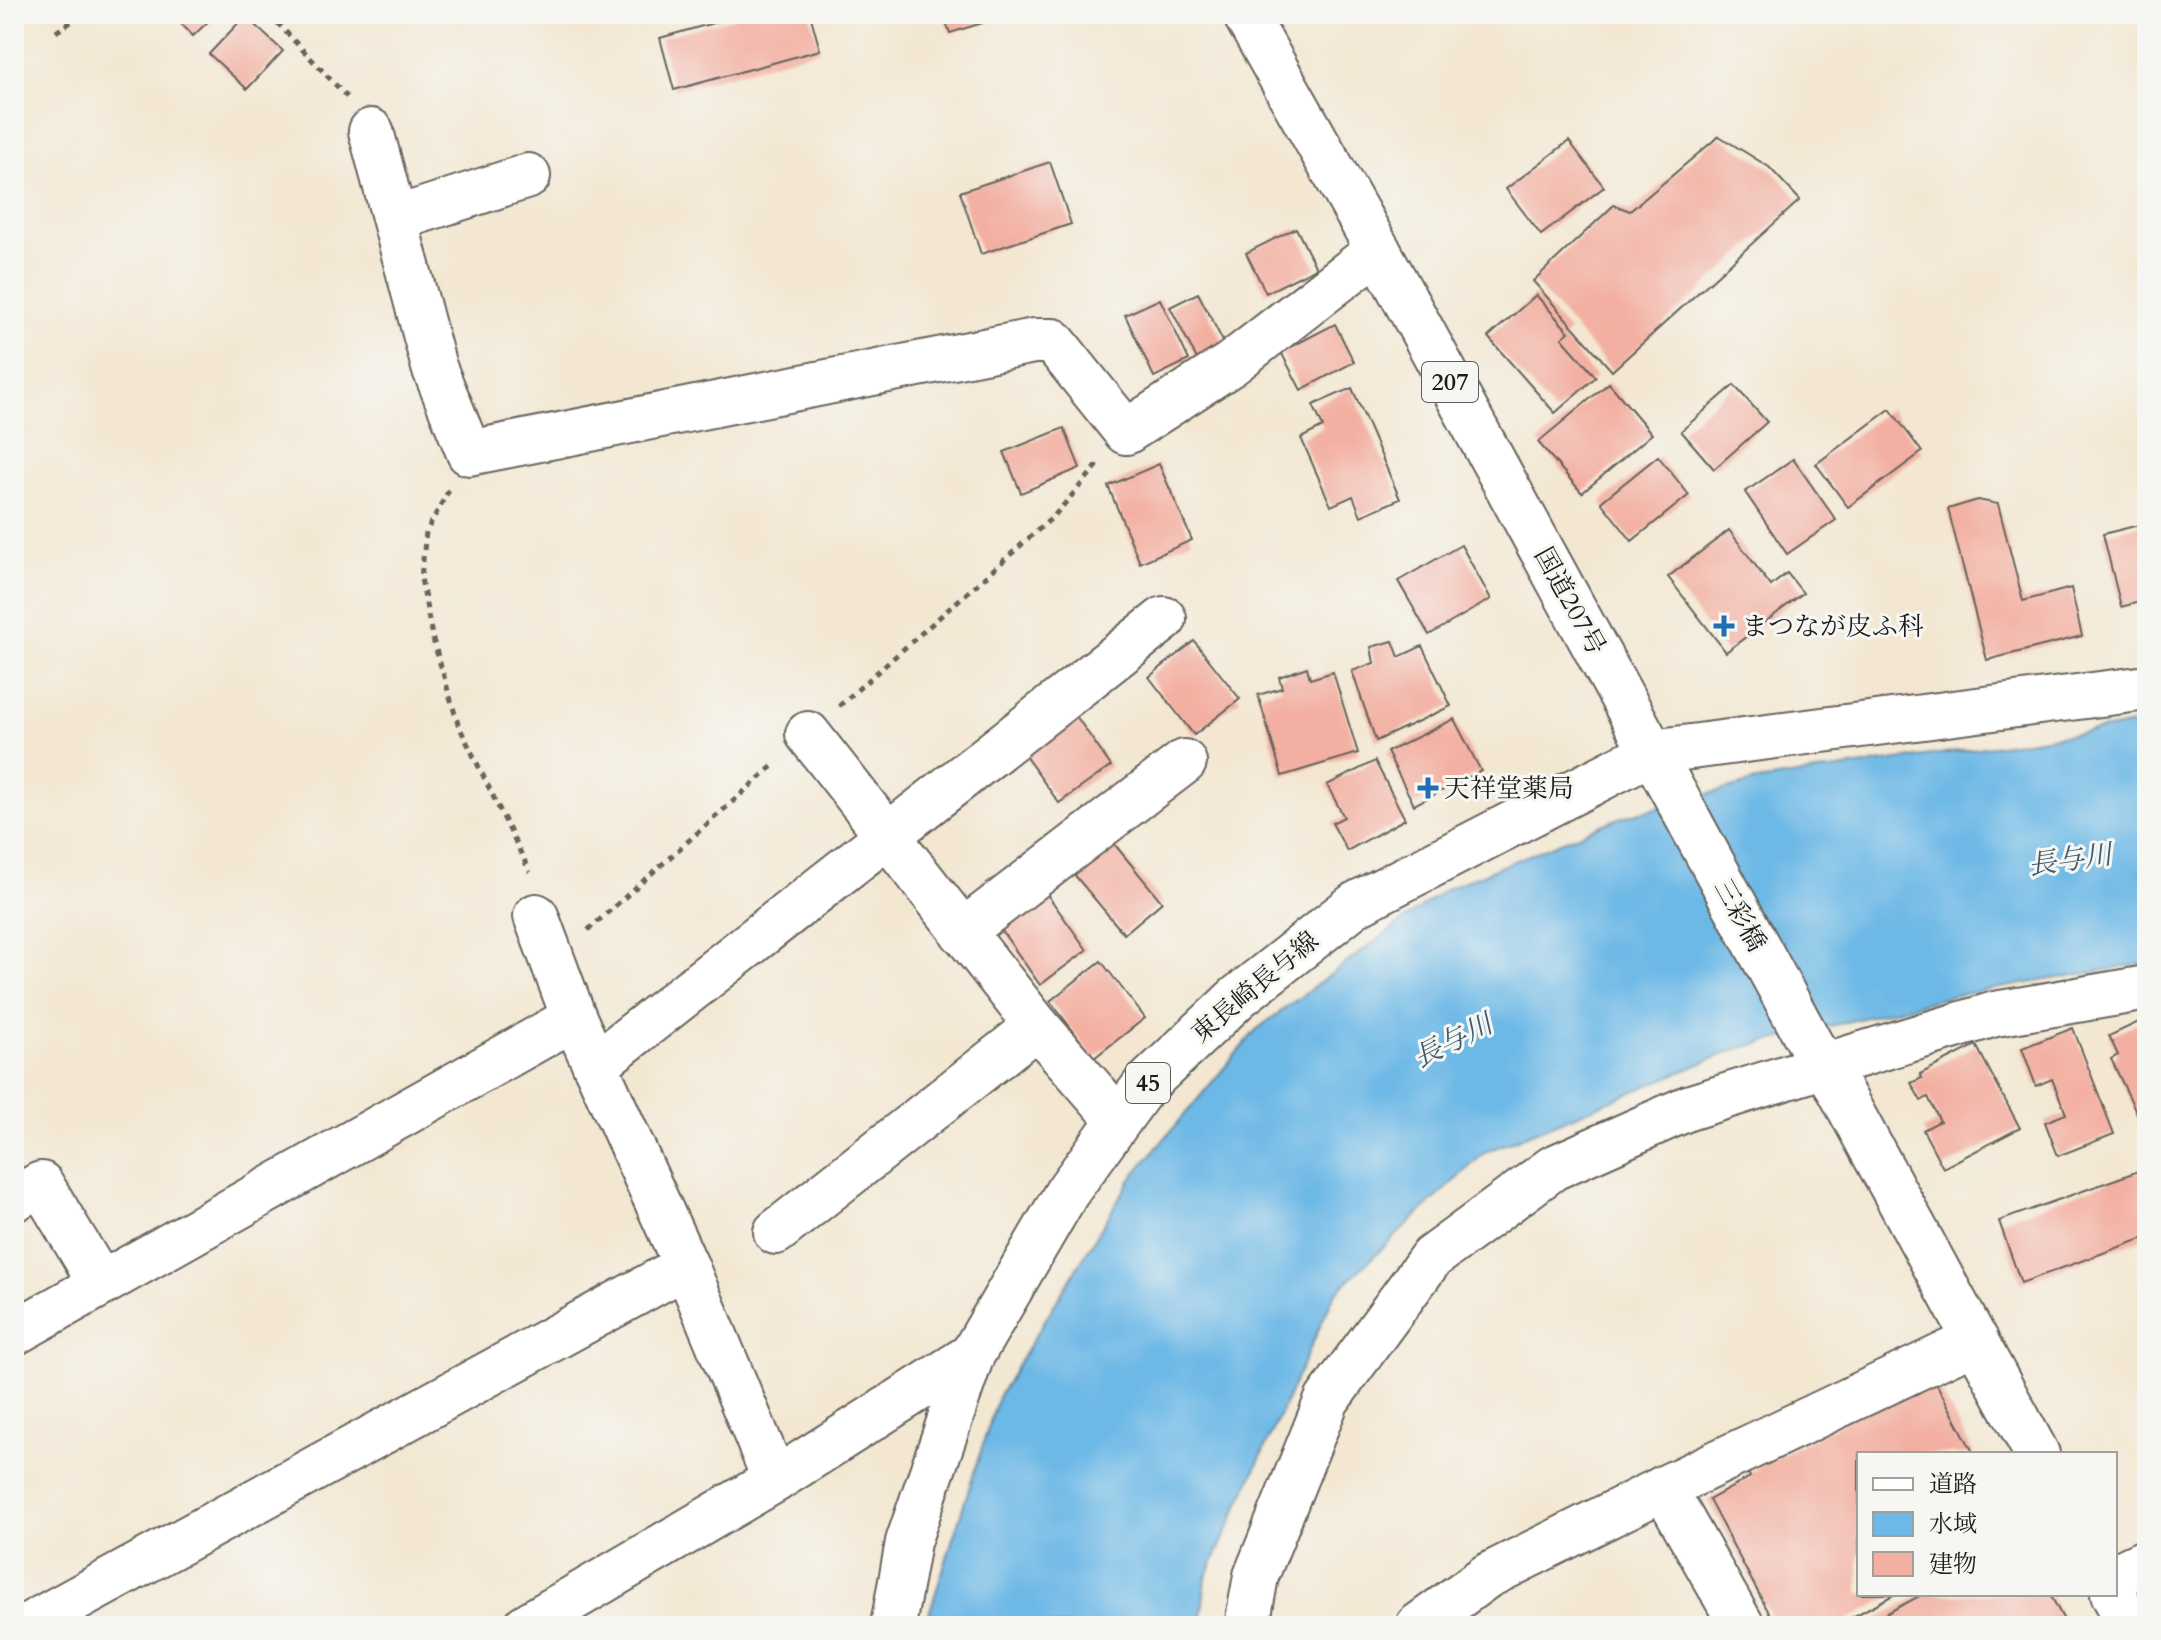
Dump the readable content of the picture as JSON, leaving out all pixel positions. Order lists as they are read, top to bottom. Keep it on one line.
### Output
{"streets":{"main road":["207","国道207号","三彩橋","東長崎長与線","45"]},"crossings":[["国道207号","三彩橋"],["国道207号","東長崎長与線"],["三彩橋","東長崎長与線"]],"water":["長与川"],"places":{"health":["まつなが皮ふ科","天祥堂薬局"]},"legend":["道路","水域","建物"]}
